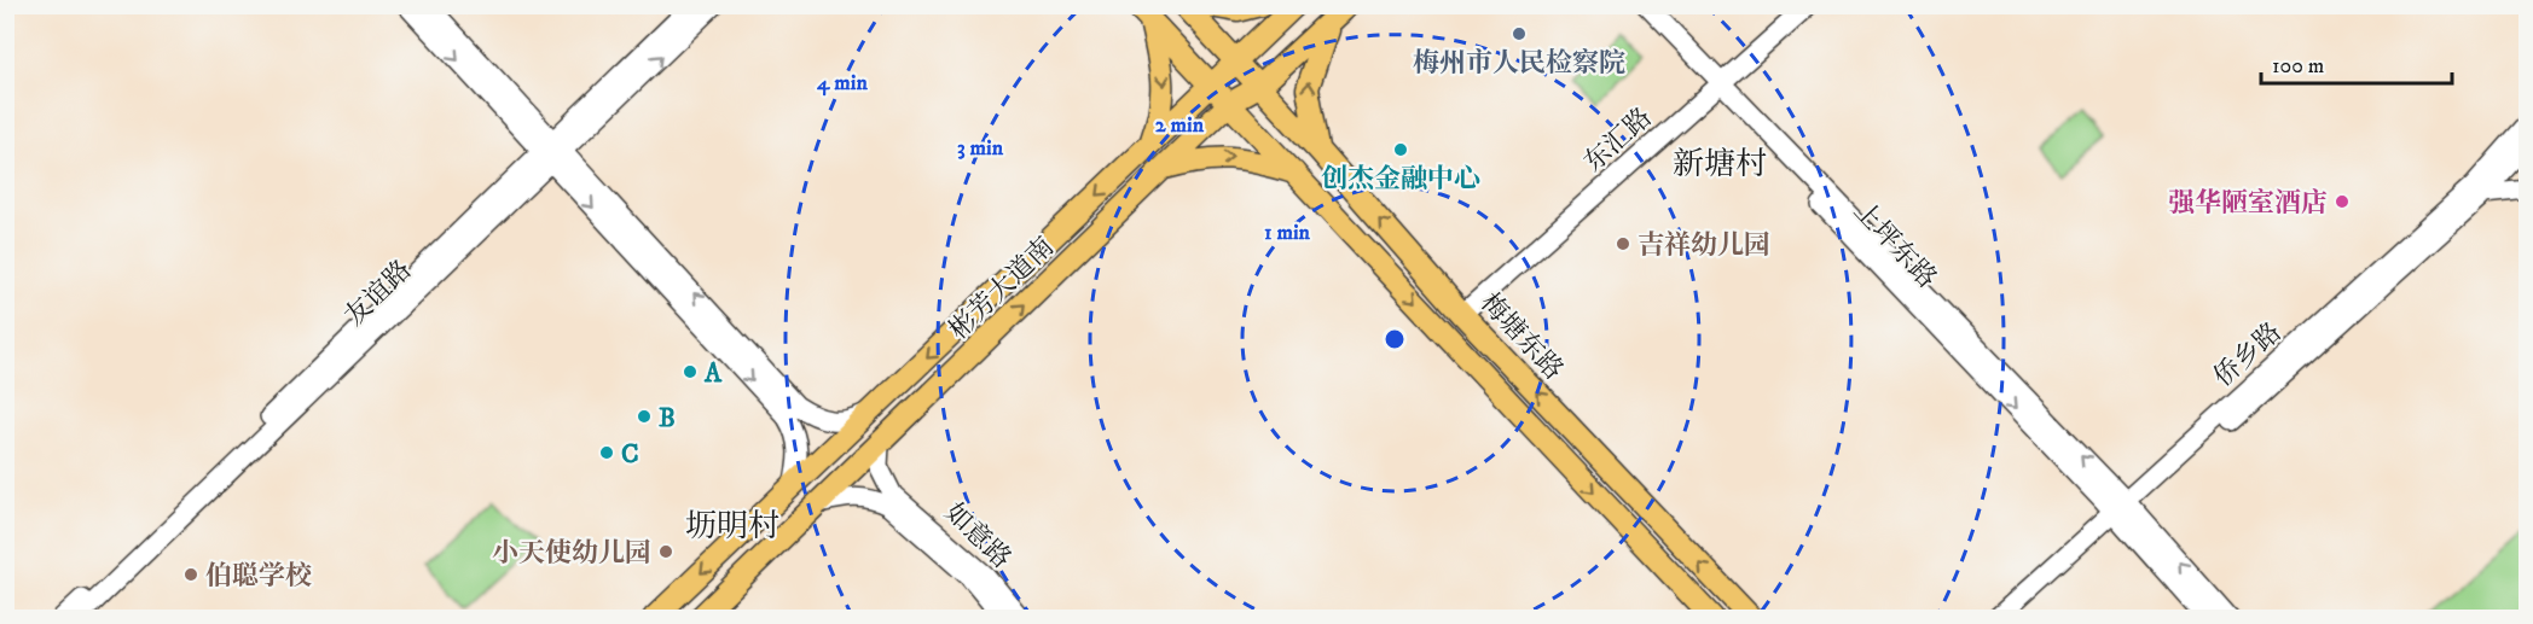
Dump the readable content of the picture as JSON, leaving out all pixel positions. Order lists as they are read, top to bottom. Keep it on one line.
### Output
{"streets":{"main road":["彬芳大道南","梅塘东路"],"street":["东汇路","上坪东路","友谊路","侨乡路","如意路"]},"crossings":[["东汇路","上坪东路"],["东汇路","梅塘东路"],["上坪东路","侨乡路"],["彬芳大道南","梅塘东路"]],"districts":["新塘村","坜明村"],"places":["梅州市人民检察院","创杰金融中心","强华陋室酒店","吉祥幼儿园","A","B","C","小天使幼儿园","伯聪学校"],"scale_bar":"100 m","rings":["4 min","2 min","3 min","1 min"]}
